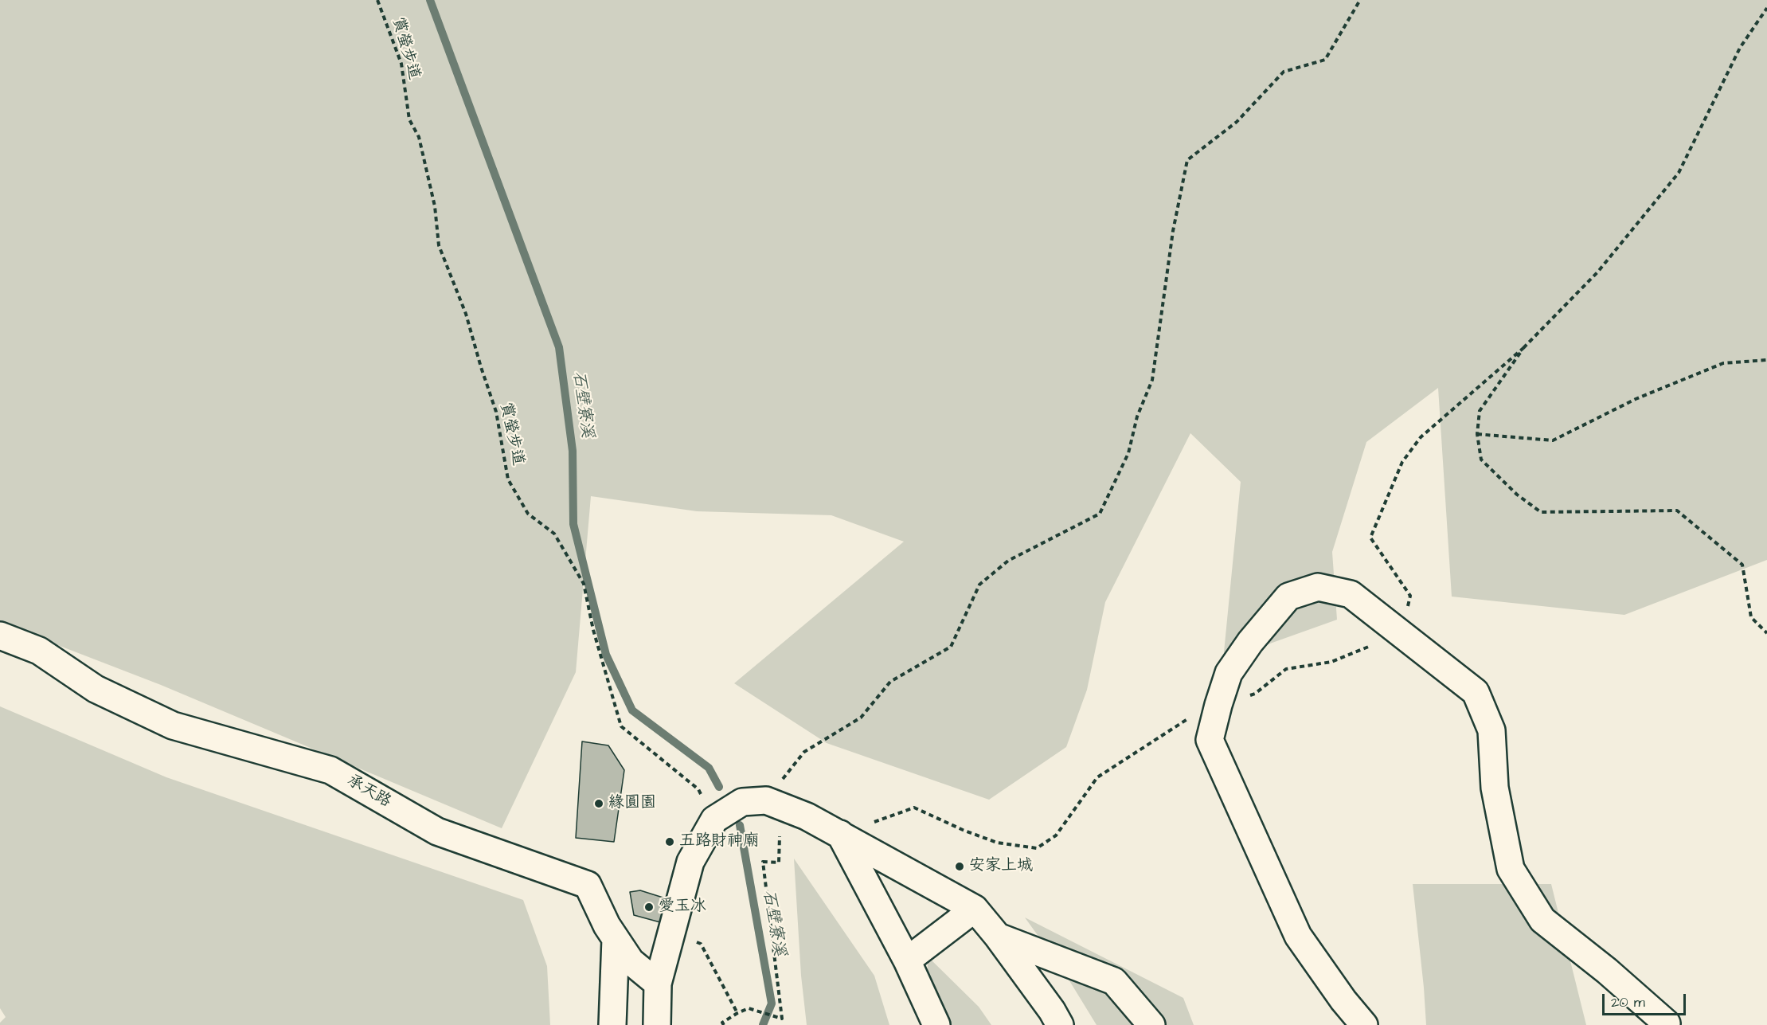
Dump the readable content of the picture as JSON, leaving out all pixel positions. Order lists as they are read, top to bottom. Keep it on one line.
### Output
{"streets":{"street":["承天路"],"path":["賞螢步道"]},"water":["石壁寮溪"],"places":["緣圓園","五路財神廟","安家上城","愛玉冰"],"scale_bar":"20 m"}
